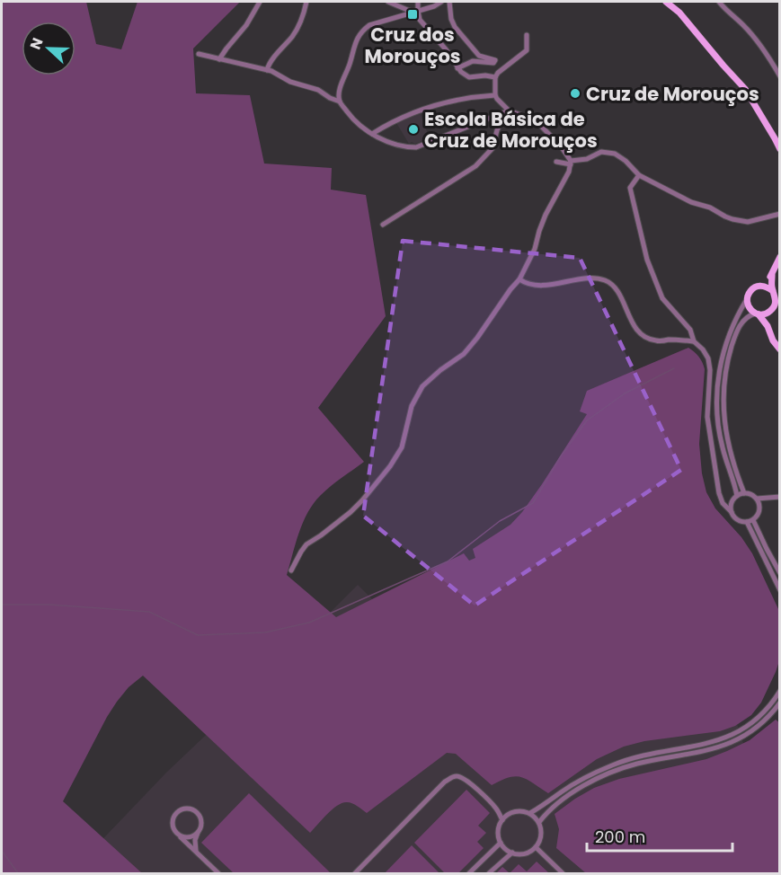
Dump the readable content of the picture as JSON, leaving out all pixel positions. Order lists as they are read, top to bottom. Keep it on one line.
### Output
{"places":{"transit":["Cruz dos Morouços"],"other":["Cruz de Morouços","Escola Básica de Cruz de Morouços"]},"scale_bar":"200 m","north":"left"}
